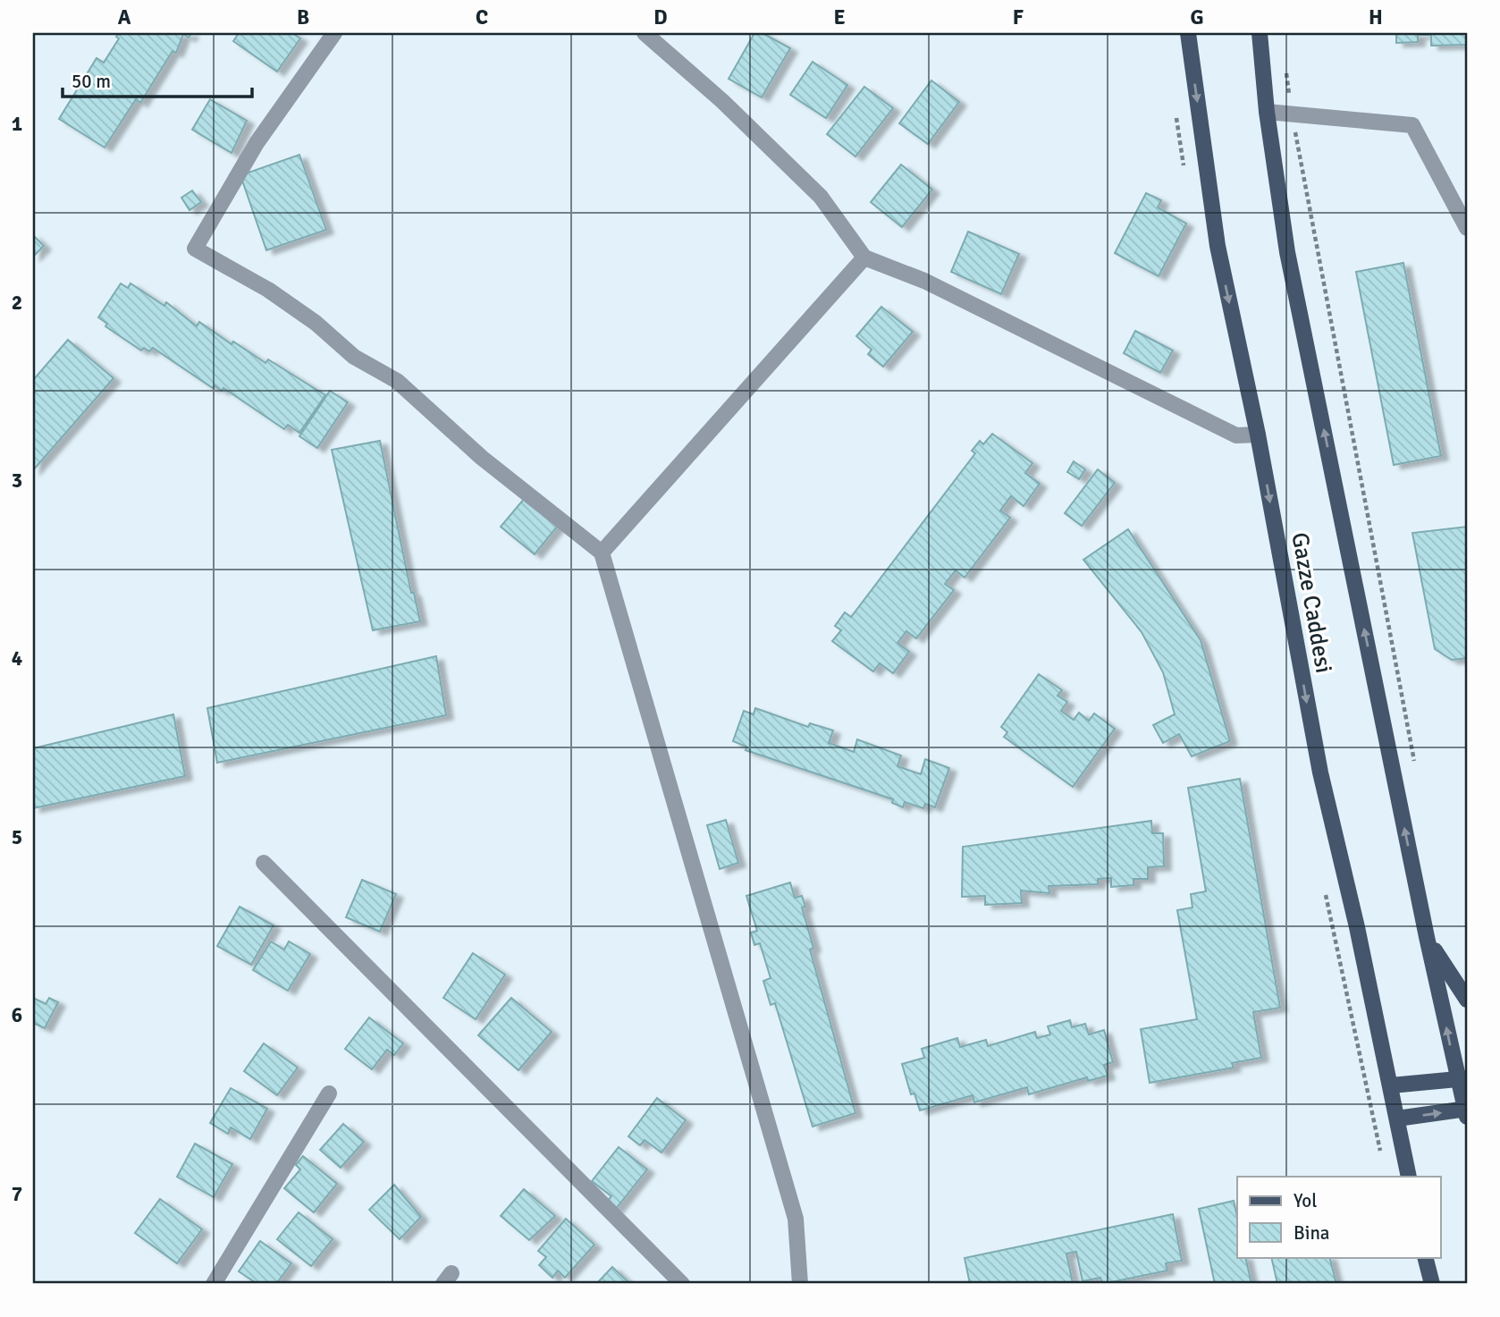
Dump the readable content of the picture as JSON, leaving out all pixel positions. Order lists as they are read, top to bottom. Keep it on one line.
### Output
{"streets":{"main road":["Gazze Caddesi"]},"legend":["Yol","Bina"],"scale_bar":"50 m","grid":{"columns":["A","B","C","D","E","F","G","H"],"rows":["1","2","3","4","5","6","7"]}}
